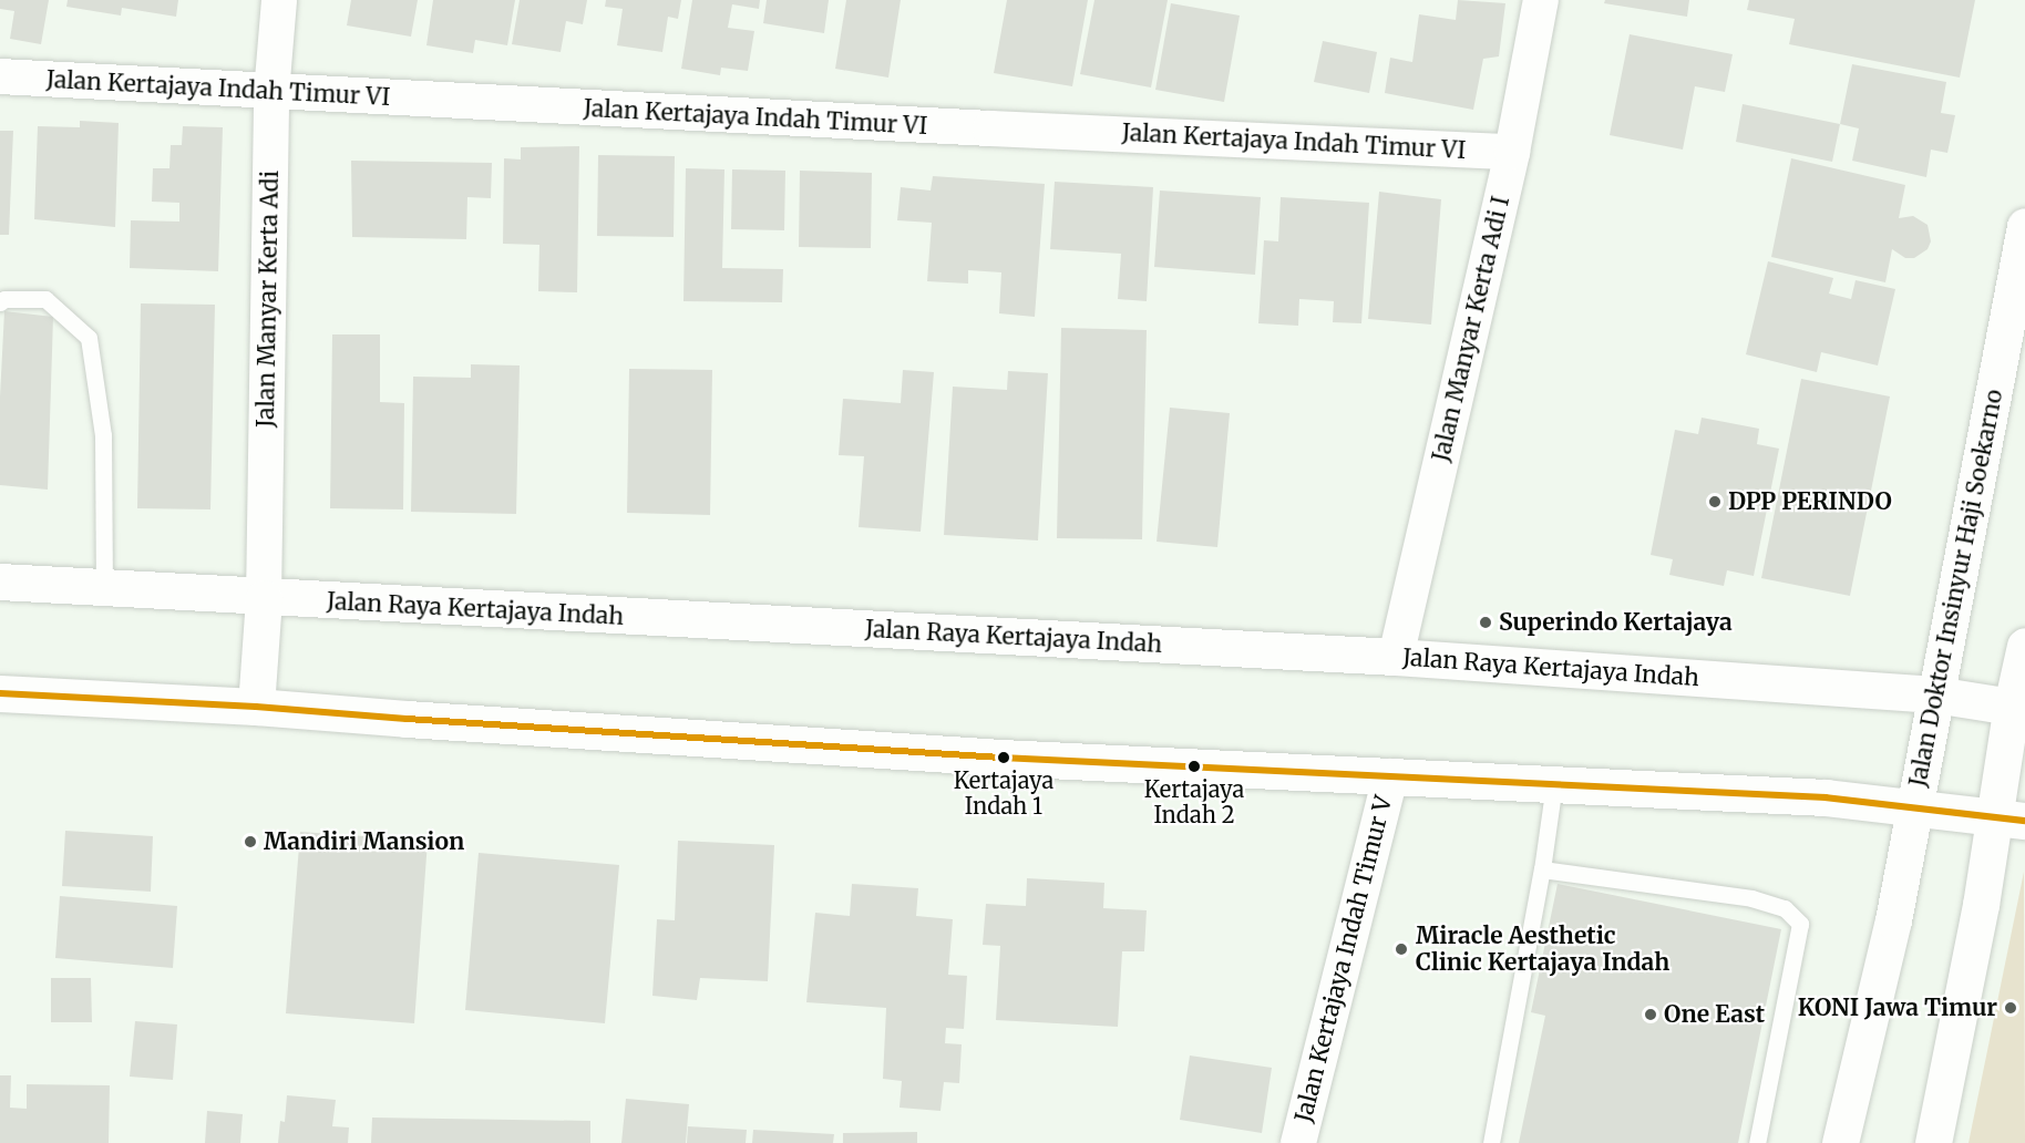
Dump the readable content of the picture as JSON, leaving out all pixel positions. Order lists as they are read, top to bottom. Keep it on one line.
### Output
{"streets":{"main road":["Jalan Doktor Insinyur Haji Soekarno","Jalan Raya Kertajaya Indah"],"street":["Jalan Kertajaya Indah Timur VI","Jalan Manyar Kerta Adi","Jalan Manyar Kerta Adi I","Jalan Kertajaya Indah Timur V"]},"crossings":[["Jalan Kertajaya Indah Timur VI","Jalan Manyar Kerta Adi"],["Jalan Kertajaya Indah Timur VI","Jalan Manyar Kerta Adi I"],["Jalan Manyar Kerta Adi","Jalan Raya Kertajaya Indah"],["Jalan Manyar Kerta Adi I","Jalan Raya Kertajaya Indah"],["Jalan Doktor Insinyur Haji Soekarno","Jalan Raya Kertajaya Indah"]],"places":["DPP PERINDO","Superindo Kertajaya","Kertajaya Indah 1","Kertajaya Indah 2","Mandiri Mansion","Miracle Aesthetic Clinic Kertajaya Indah","KONI Jawa Timur","One East"]}
